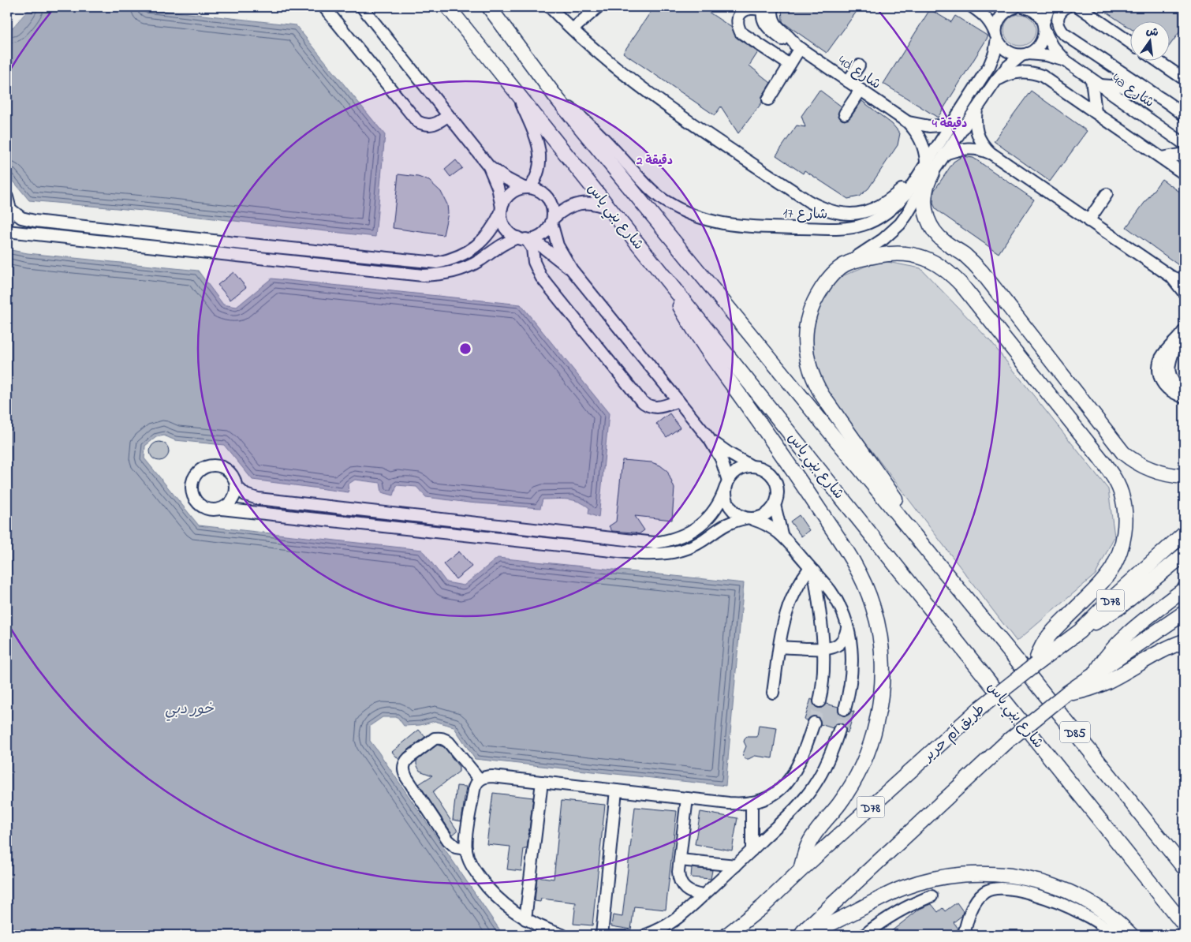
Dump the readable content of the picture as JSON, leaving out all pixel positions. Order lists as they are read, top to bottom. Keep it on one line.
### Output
{"streets":{"main road":["شارع بني ياس","D78","طريق أم حرير","D85"],"street":["4d شارع","4a شارع","شارع 17"]},"crossings":[["4d شارع","شارع 17"],["4a شارع","شارع 17"],["شارع 17","شارع بني ياس"]],"water":["خور دبي"],"north":"top","rings":["4 دقيقة","2 دقيقة"]}
